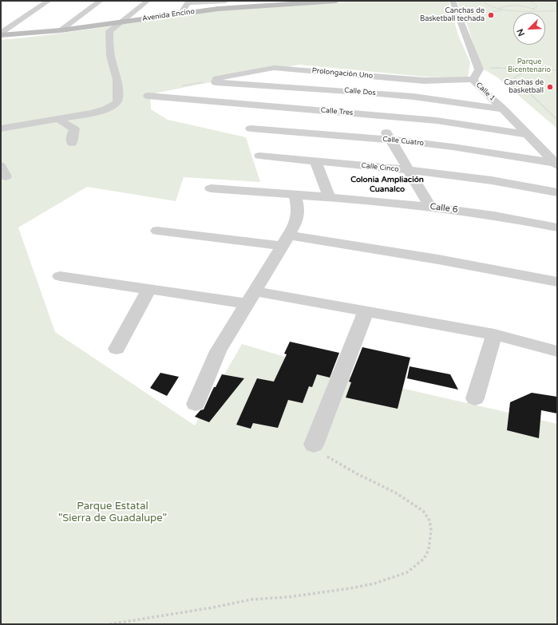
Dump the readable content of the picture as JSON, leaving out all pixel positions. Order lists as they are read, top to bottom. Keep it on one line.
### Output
{"streets":{"main road":["Avenida Encino"],"street":["Prolongación Uno","Calle Dos","Calle 1","Calle Tres","Calle Cuatro","Calle Cinco","Calle 6"]},"crossings":[["Prolongación Uno","Calle Dos"],["Prolongación Uno","Calle 1"],["Calle Dos","Calle 1"],["Calle Dos","Calle Tres"],["Calle 1","Calle Tres"],["Calle 1","Calle Cuatro"]],"districts":["Colonia Ampliación Cuanalco"],"parks":["Parque Bicentenario","Parque Estatal \"Sierra de Guadalupe\""],"places":["Canchas de Basketball techada","Canchas de basketball"],"north":"bottom left"}
